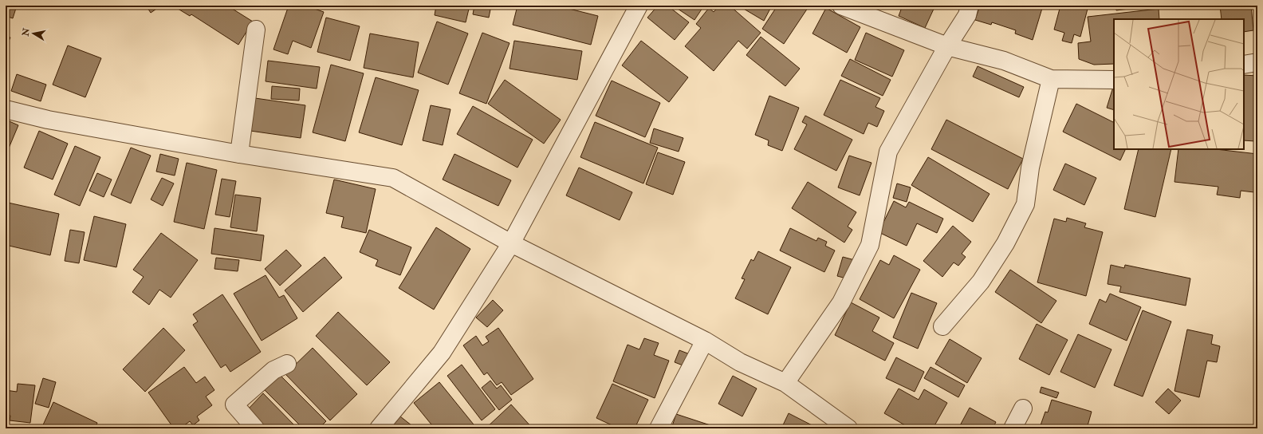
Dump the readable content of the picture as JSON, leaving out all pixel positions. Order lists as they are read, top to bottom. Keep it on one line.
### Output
{"north":"left"}
